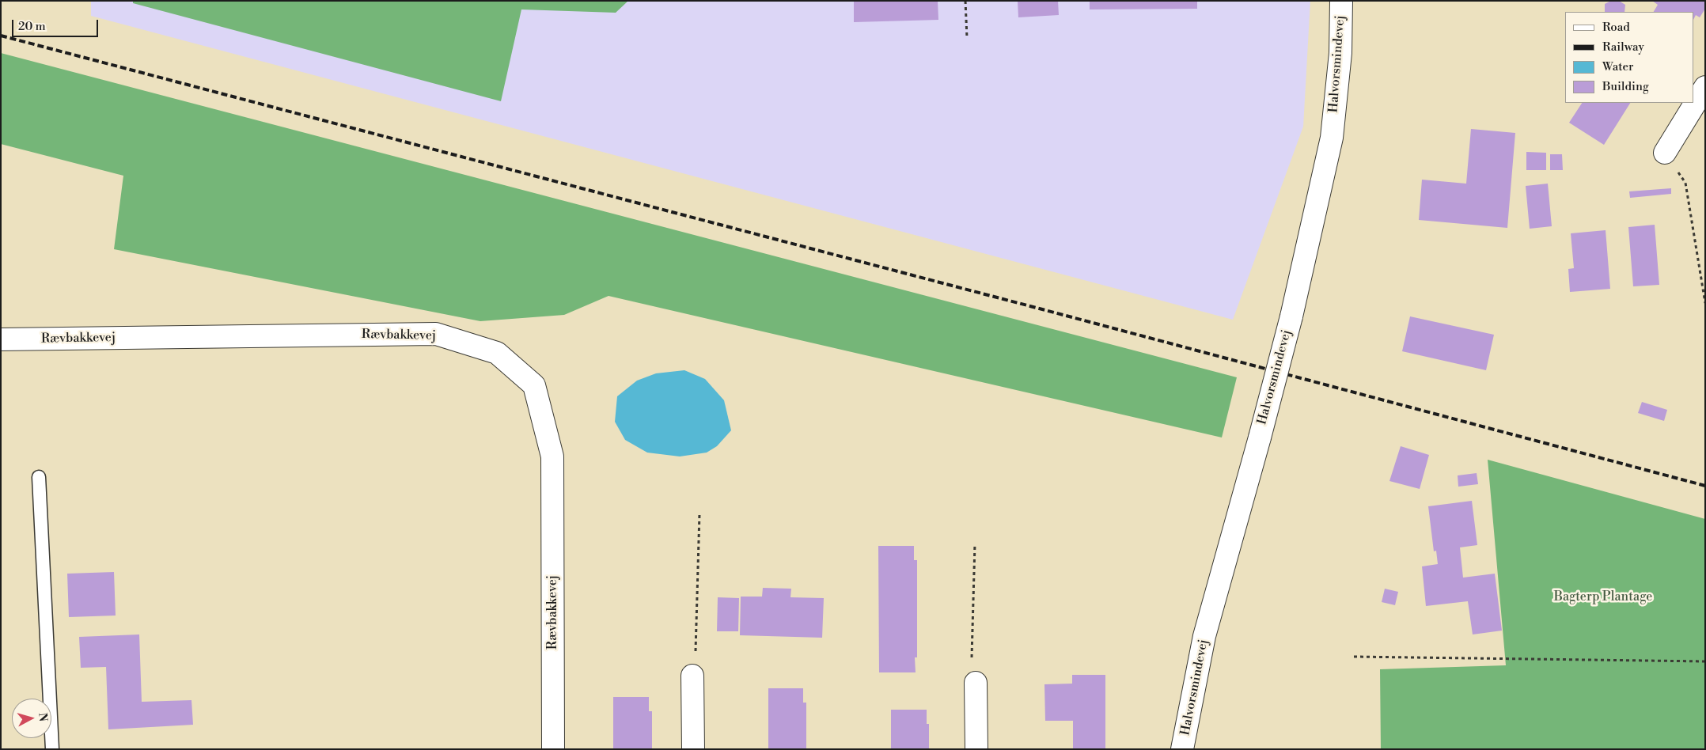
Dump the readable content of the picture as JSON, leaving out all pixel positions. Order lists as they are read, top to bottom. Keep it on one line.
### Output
{"streets":{"street":["Halvorsmindevej","Rævbakkevej"]},"parks":["Bagterp Plantage"],"legend":["Road","Railway","Water","Building"],"scale_bar":"20 m","north":"right"}
